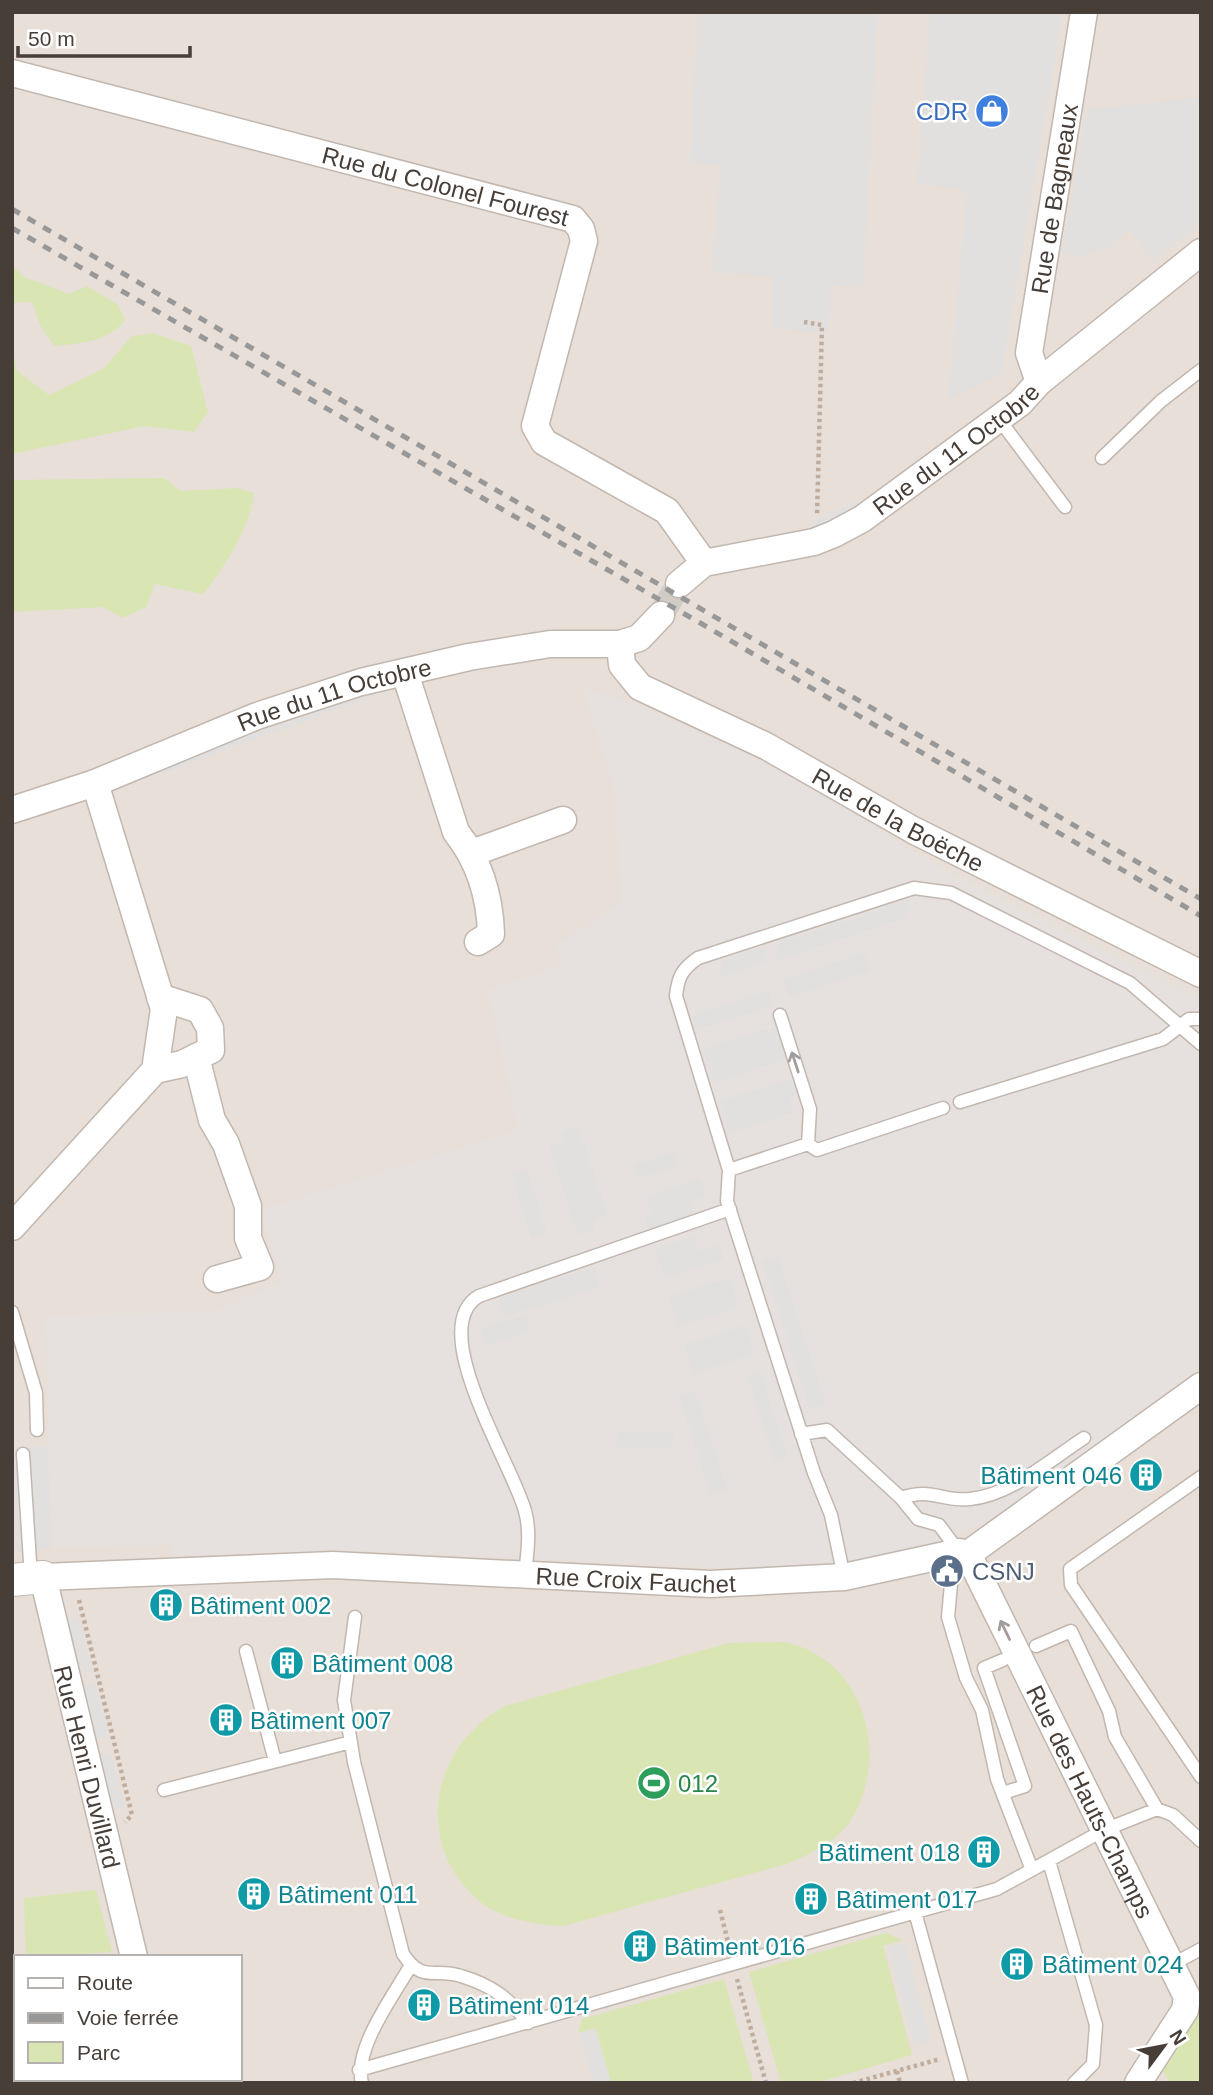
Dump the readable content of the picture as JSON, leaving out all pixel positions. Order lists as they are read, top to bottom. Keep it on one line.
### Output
{"streets":{"street":["Rue du Colonel Fourest","Rue de Bagneaux","Rue du 11 Octobre","Rue de la Boëche","Rue Croix Fauchet","Rue Henri Duvillard","Rue des Hauts-Champs"]},"crossings":[["Rue du Colonel Fourest","Rue du 11 Octobre"],["Rue de Bagneaux","Rue du 11 Octobre"],["Rue du 11 Octobre","Rue de la Boëche"],["Rue Croix Fauchet","Rue Henri Duvillard"],["Rue Croix Fauchet","Rue des Hauts-Champs"]],"one_way":["Rue des Hauts-Champs"],"places":{"shop":["CDR"],"building":["Bâtiment 046","Bâtiment 002","Bâtiment 008","Bâtiment 007","Bâtiment 018","Bâtiment 011","Bâtiment 017","Bâtiment 016","Bâtiment 024","Bâtiment 014"],"public building":["CSNJ"],"sports":["012"]},"legend":["Route","Voie ferrée","Parc"],"scale_bar":"50 m","north":"top right"}
